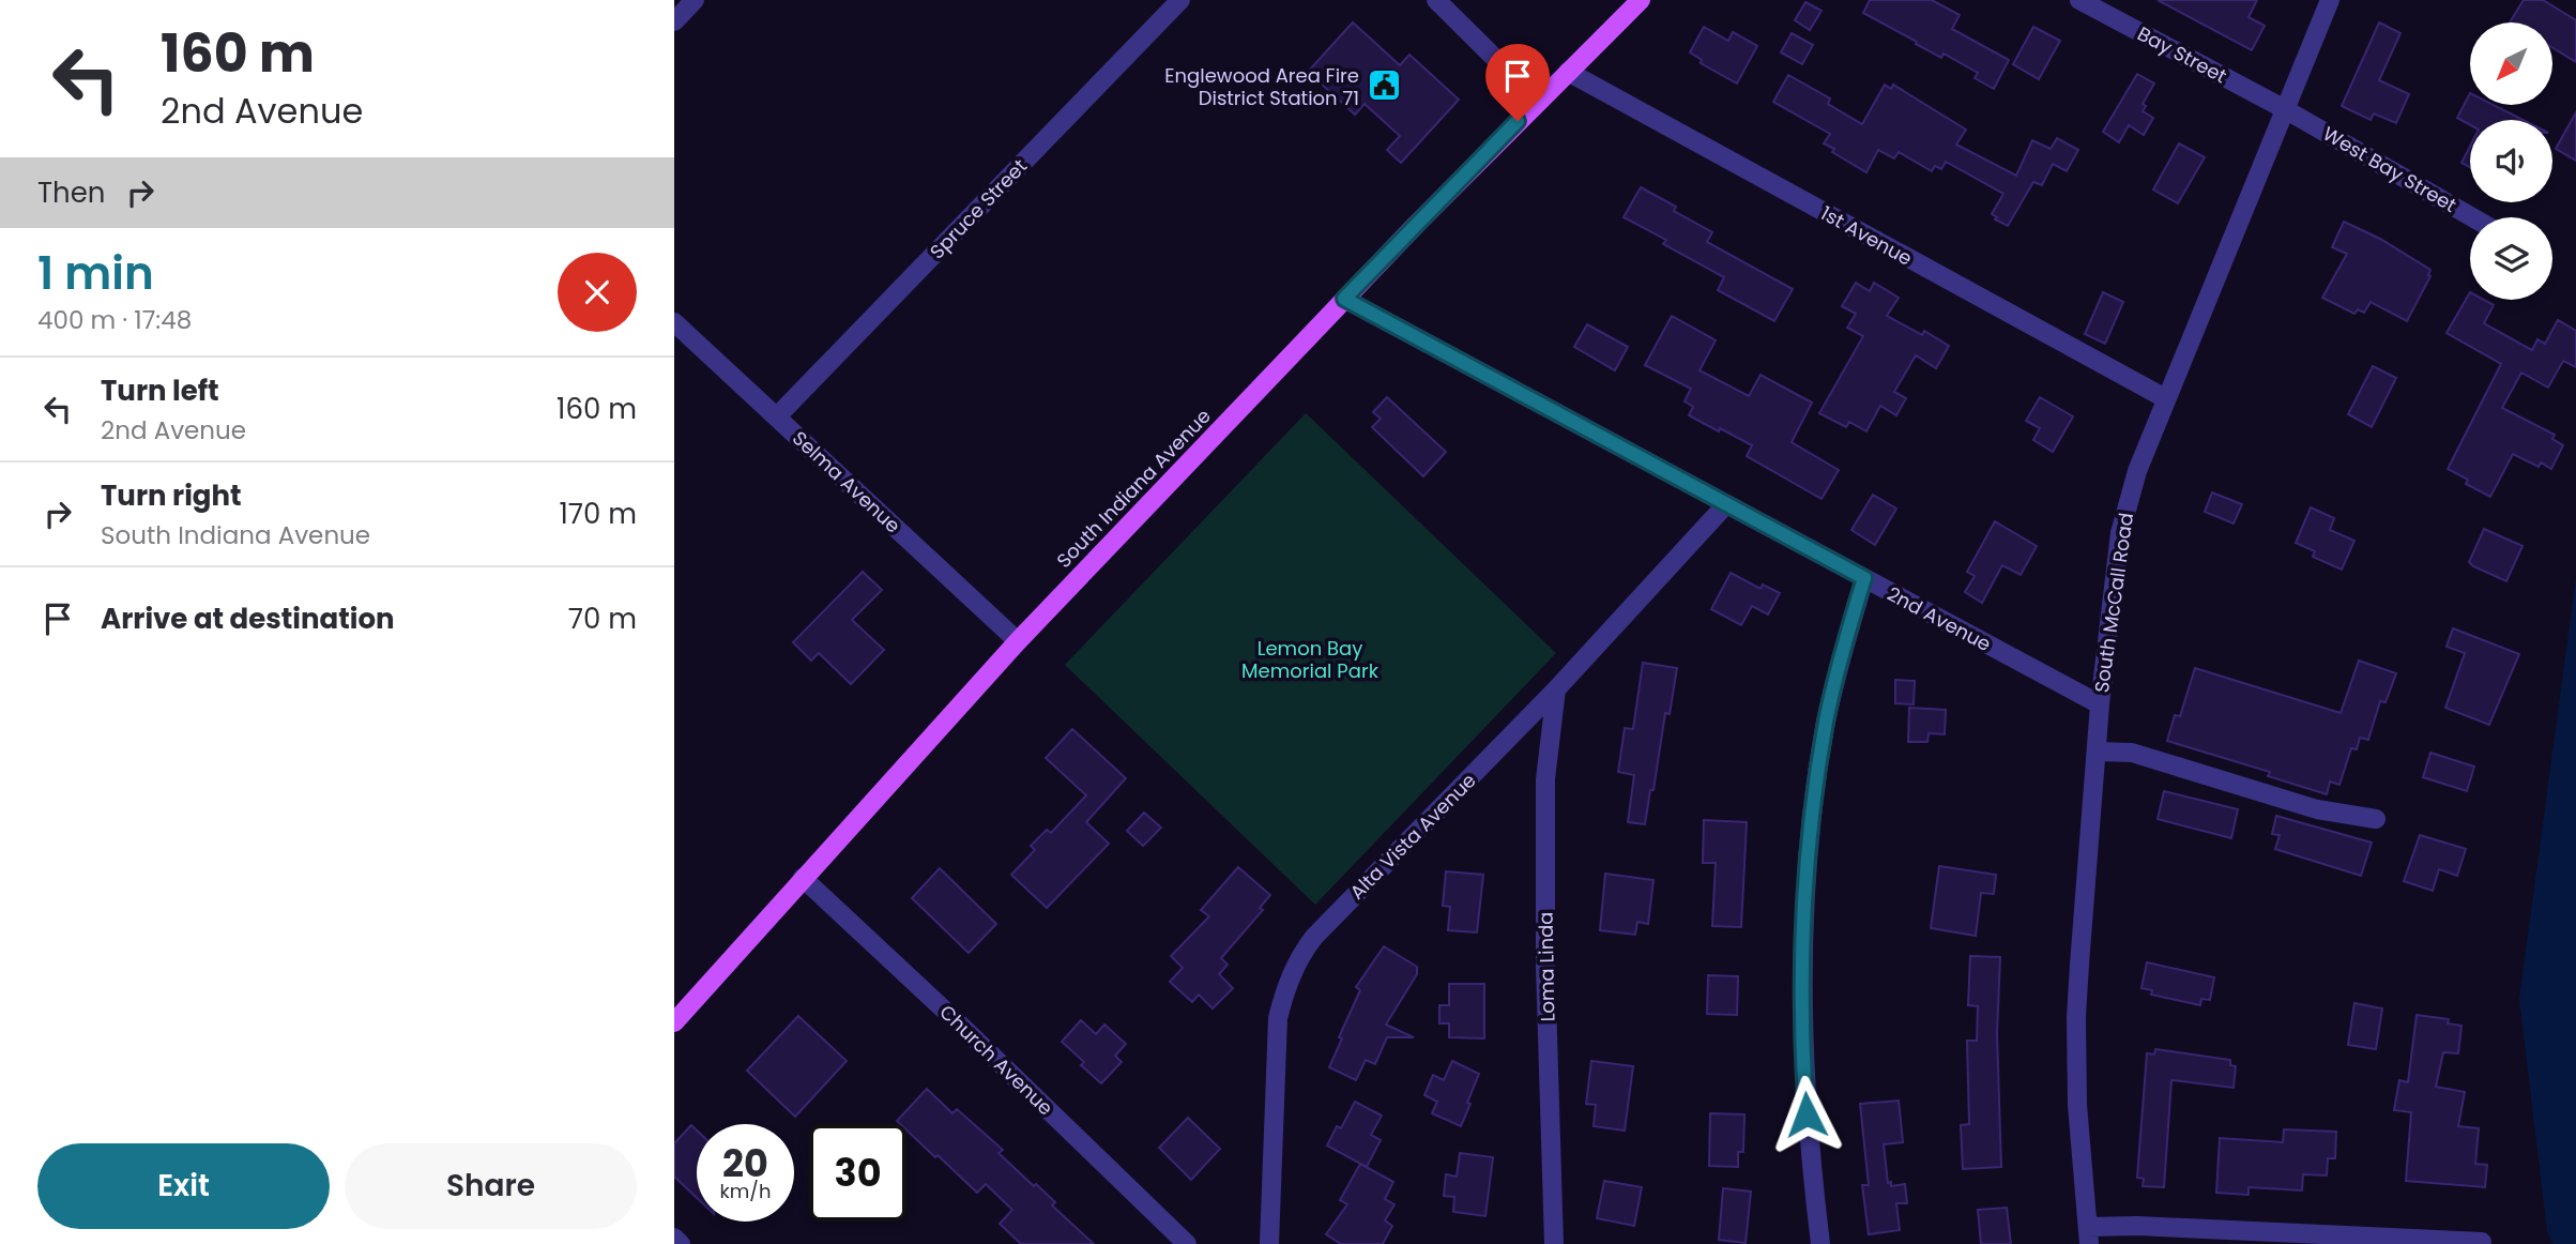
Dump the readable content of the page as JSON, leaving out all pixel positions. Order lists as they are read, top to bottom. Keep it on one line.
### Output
{"streets":{"main road":["South Indiana Avenue"],"street":["Bay Street","West Bay Street","Spruce Street","1st Avenue","Selma Avenue","South McCall Road","2nd Avenue","Alta Vista Avenue","Loma Linda","Church Avenue"]},"crossings":[["Bay Street","West Bay Street"],["Bay Street","South McCall Road"],["West Bay Street","South McCall Road"],["Spruce Street","Selma Avenue"],["1st Avenue","South Indiana Avenue"],["1st Avenue","South McCall Road"],["Selma Avenue","South Indiana Avenue"],["South Indiana Avenue","2nd Avenue"],["South Indiana Avenue","Church Avenue"],["South McCall Road","2nd Avenue"],["2nd Avenue","Alta Vista Avenue"],["Alta Vista Avenue","Loma Linda"]],"parks":["Lemon Bay Memorial Park"],"places":{"public building":["Englewood Area Fire District Station 71"]},"north":"bottom left","page":{"turn":["160 m","2nd Avenue"],"then":"Then","heading":["1 min","400 m · 17:48"],"list":[{"name":"Turn left","note":"2nd Avenue","value":"160 m"},{"name":"Turn right","note":"South Indiana Avenue","value":"170 m"},{"name":"Arrive at destination","value":"70 m"}],"speed":"20 km/h","limit":"30","buttons":["Exit","Share"]}}
